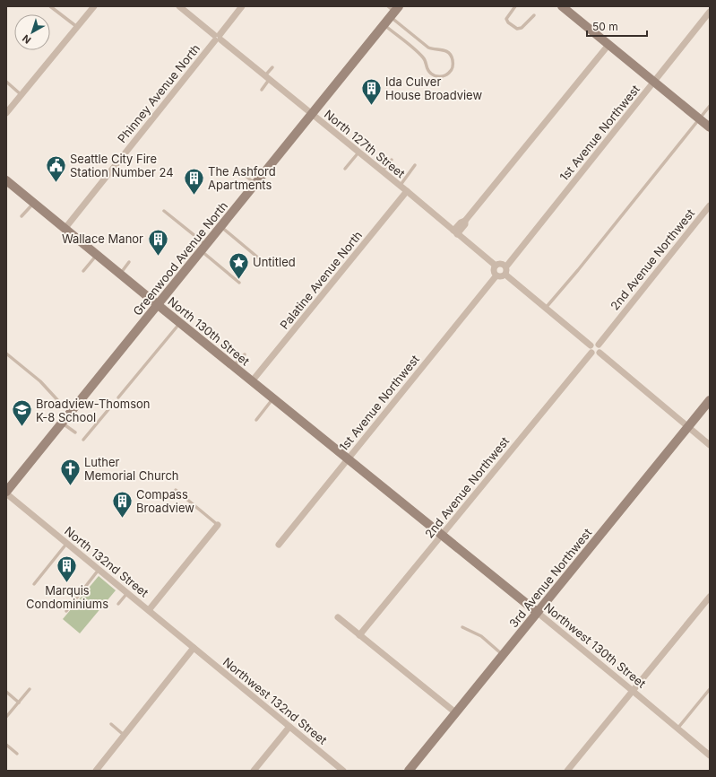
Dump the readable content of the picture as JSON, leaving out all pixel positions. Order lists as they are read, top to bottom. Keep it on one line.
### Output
{"streets":{"street":["Phinney Avenue North","1st Avenue Northwest","North 127th Street","Greenwood Avenue North","2nd Avenue Northwest","Palatine Avenue North","North 130th Street","North 132nd Street","3rd Avenue Northwest","Northwest 130th Street","Northwest 132nd Street"]},"crossings":[["Phinney Avenue North","North 127th Street"],["Phinney Avenue North","North 130th Street"],["1st Avenue Northwest","North 127th Street"],["1st Avenue Northwest","North 130th Street"],["1st Avenue Northwest","Northwest 130th Street"],["North 127th Street","Greenwood Avenue North"],["North 127th Street","Palatine Avenue North"],["Greenwood Avenue North","North 130th Street"],["Greenwood Avenue North","North 132nd Street"],["2nd Avenue Northwest","Northwest 130th Street"],["Palatine Avenue North","North 130th Street"],["North 130th Street","Northwest 130th Street"],["North 132nd Street","Northwest 132nd Street"],["3rd Avenue Northwest","Northwest 130th Street"]],"places":{"building":["Ida Culver House Broadview","The Ashford Apartments","Wallace Manor","Compass Broadview","Marquis Condominiums"],"public building":["Seattle City Fire Station Number 24"],"place":["Untitled"],"school or university":["Broadview-Thomson K-8 School"],"church":["Luther Memorial Church"]},"scale_bar":"50 m","north":"bottom left"}
